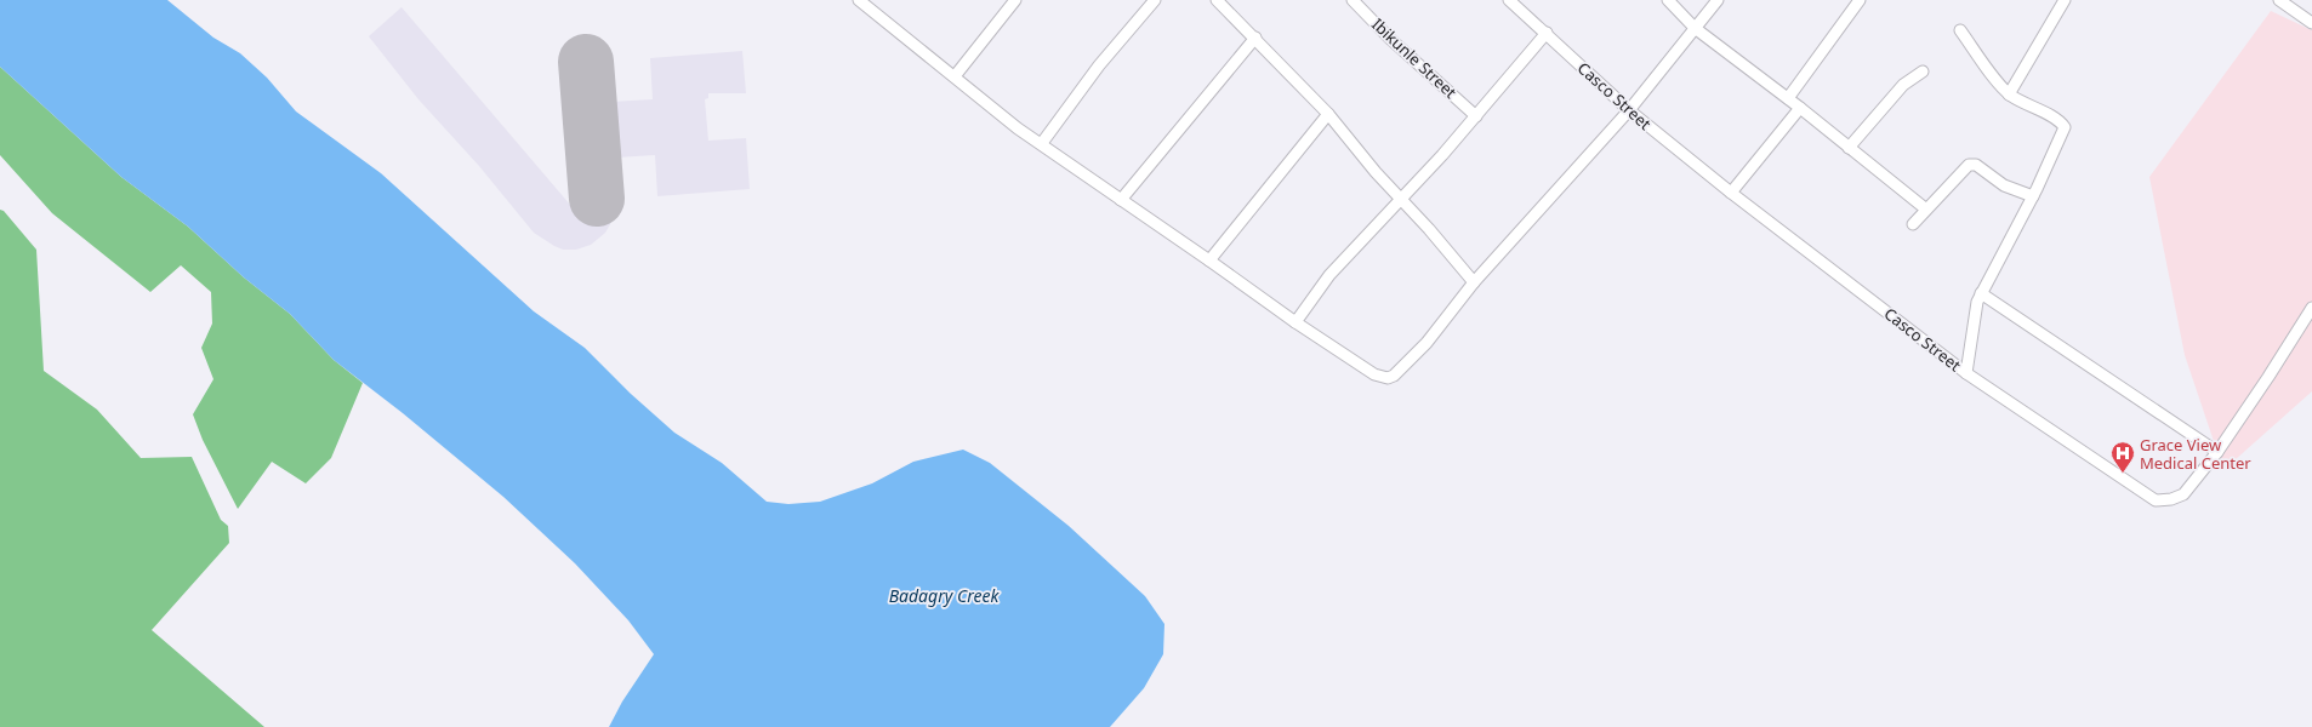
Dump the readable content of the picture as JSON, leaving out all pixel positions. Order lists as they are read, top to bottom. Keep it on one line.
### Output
{"streets":{"street":["Ibikunle Street","Casco Street"]},"water":["Badagry Creek"],"places":{"hospital":["Grace View Medical Center"]}}
